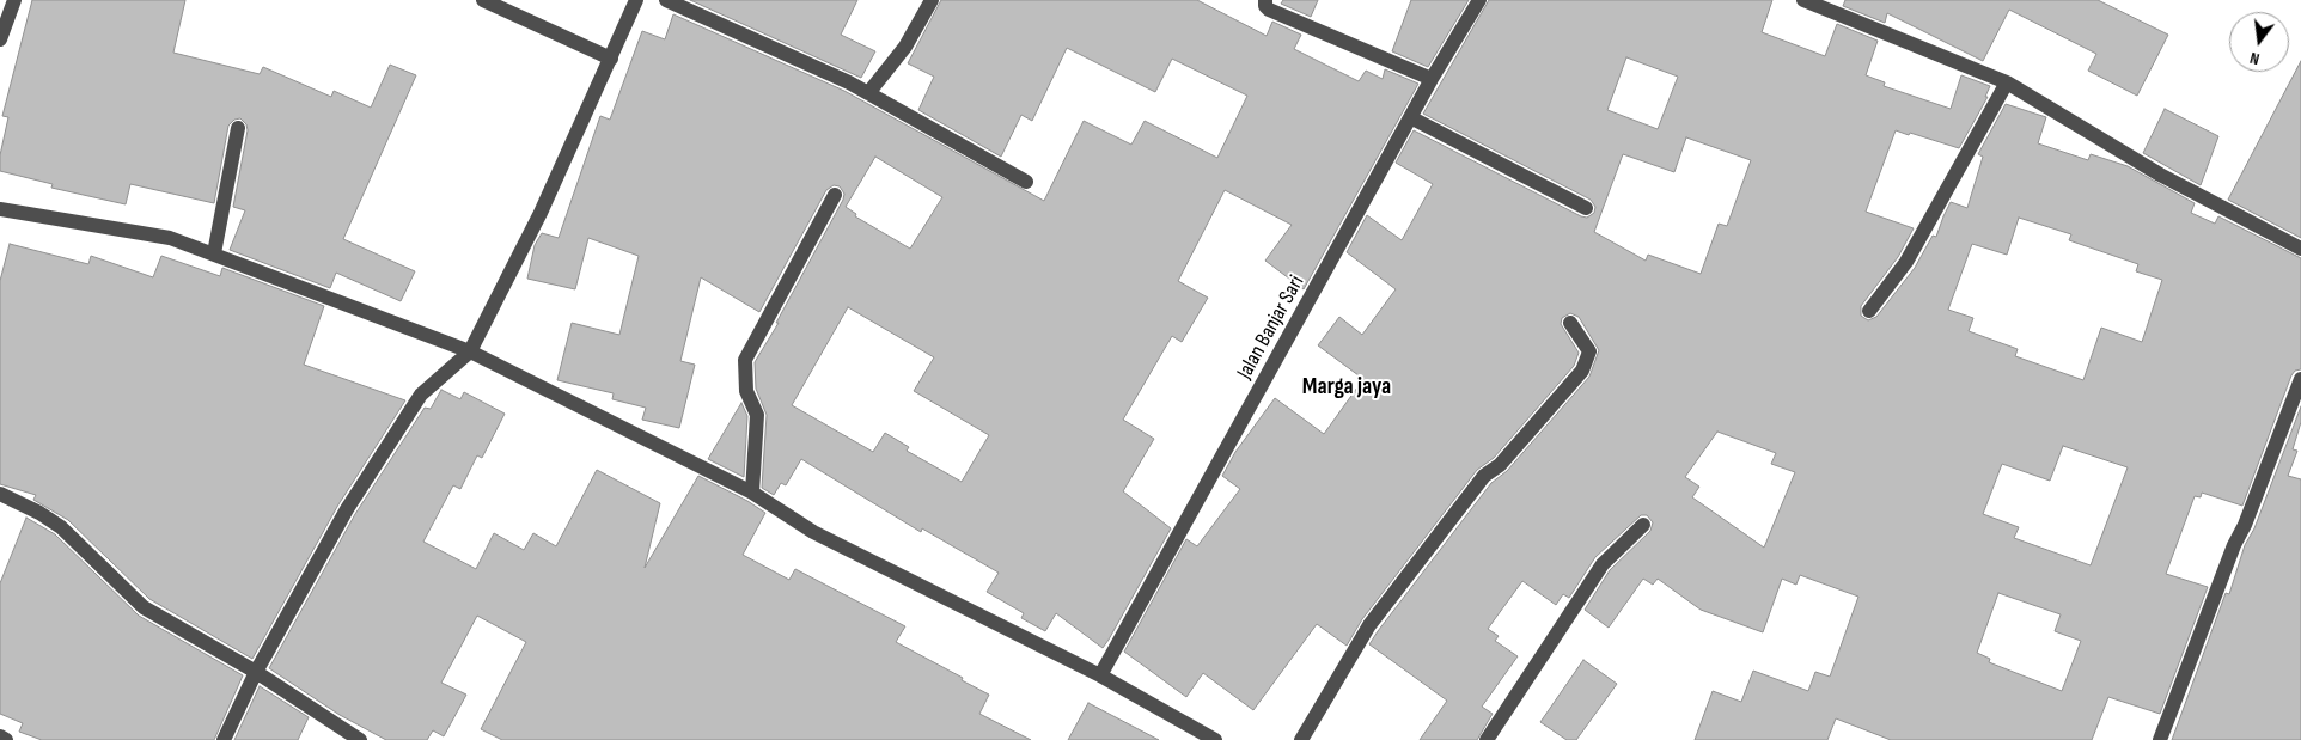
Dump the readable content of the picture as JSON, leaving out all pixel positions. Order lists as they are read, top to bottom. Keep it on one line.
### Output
{"streets":{"street":["Jalan Banjar Sari"]},"districts":["Marga jaya"],"north":"bottom"}
